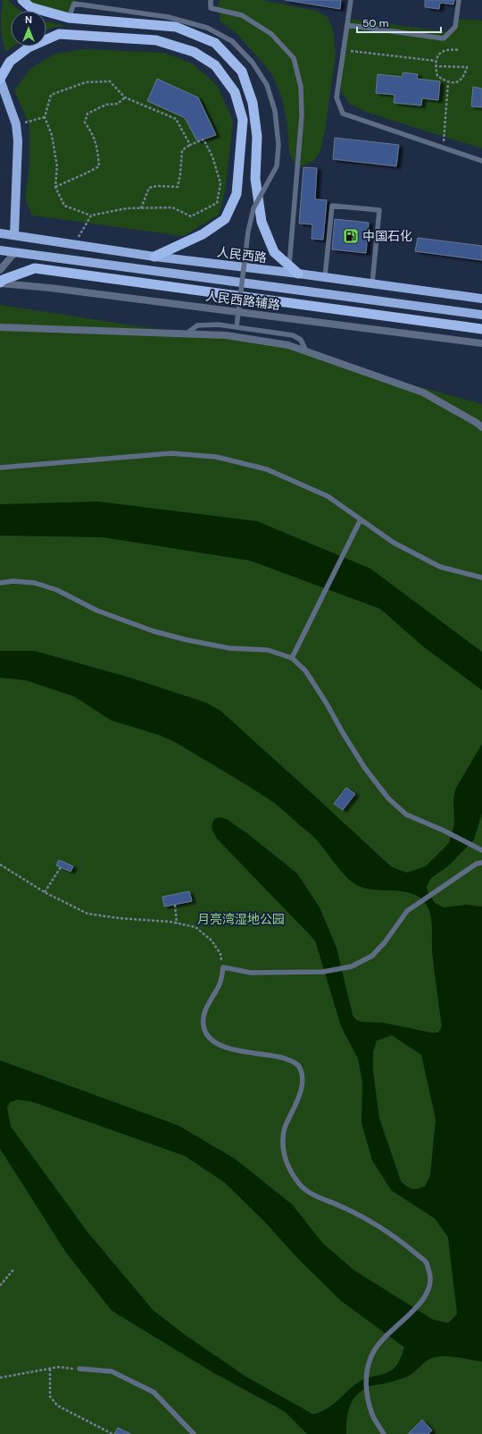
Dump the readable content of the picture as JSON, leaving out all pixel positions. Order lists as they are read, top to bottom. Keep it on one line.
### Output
{"streets":{"main road":["人民西路"],"street":["人民西路辅路"]},"parks":["月亮湾湿地公园"],"places":{"fuel station":["中国石化"]},"scale_bar":"50 m","north":"top"}
